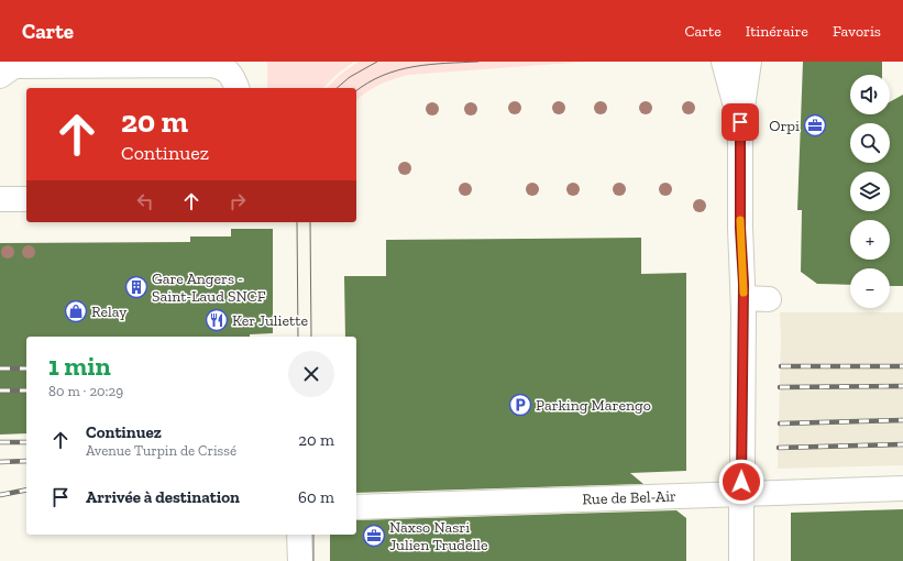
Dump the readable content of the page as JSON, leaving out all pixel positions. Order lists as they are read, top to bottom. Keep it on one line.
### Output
{"streets":{"street":["Rue de Bel-Air"]},"places":{"office":["Orpi","Naxso Nasri Julien Trudelle"],"building":["Gare Angers - Saint-Laud SNCF"],"shop":["Relay"],"restaurant":["Ker Juliette"],"parking":["Parking Marengo"]},"page":{"header":"Carte","nav":["Carte","Itinéraire","Favoris"],"map_buttons":["+","−"],"turn":["20 m","Continuez"],"heading":["1 min","80 m · 20:29"],"list":[{"name":"Continuez","note":"Avenue Turpin de Crissé","value":"20 m"},{"name":"Arrivée à destination","value":"60 m"}]}}
